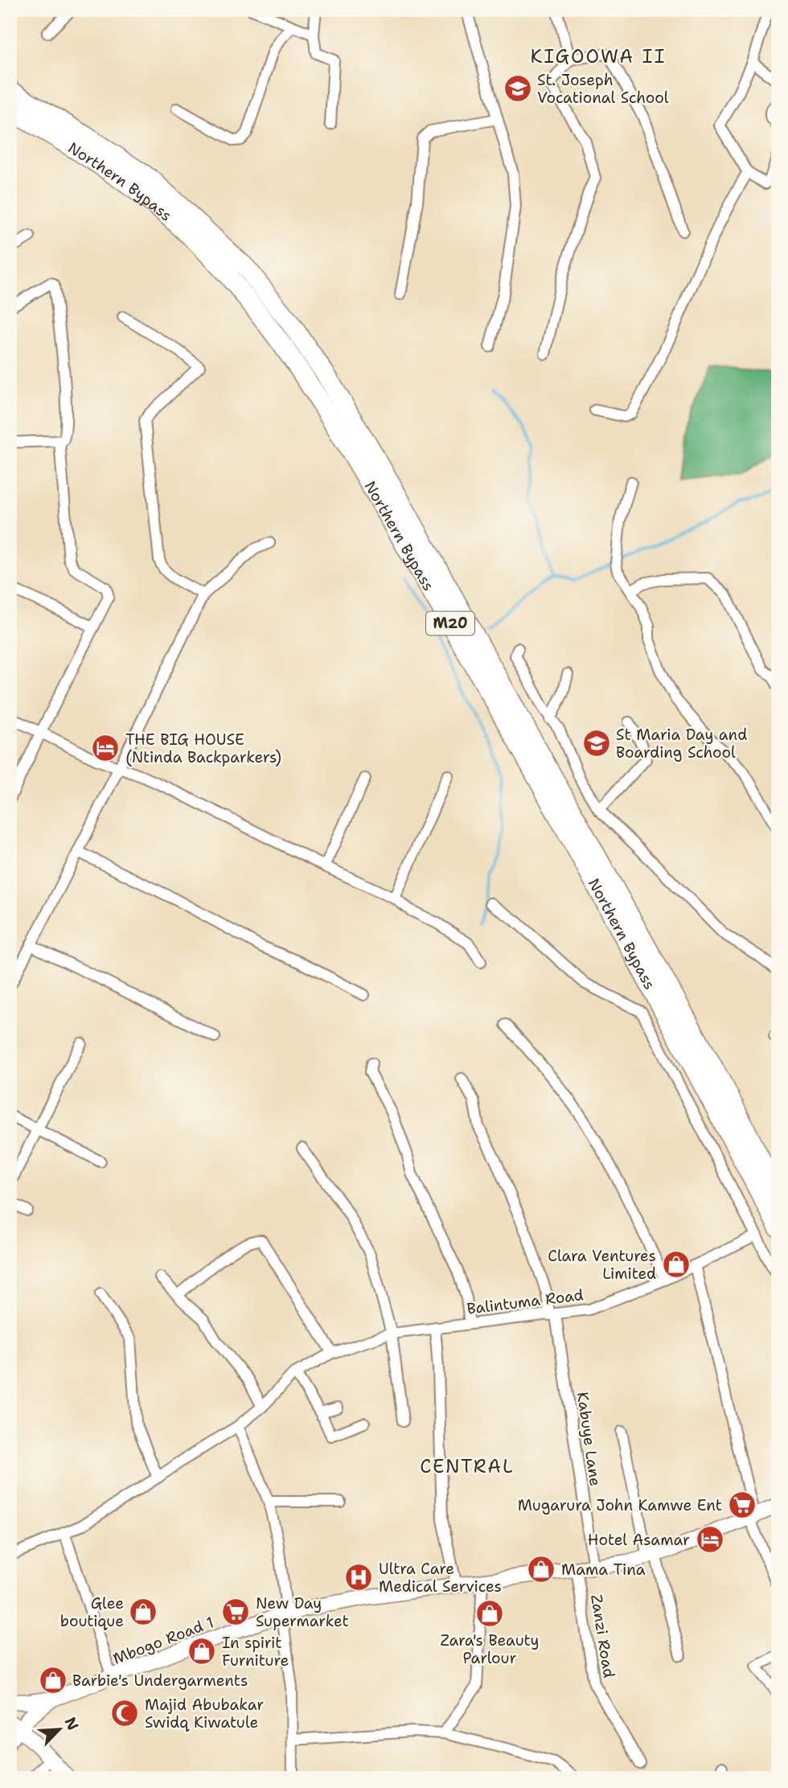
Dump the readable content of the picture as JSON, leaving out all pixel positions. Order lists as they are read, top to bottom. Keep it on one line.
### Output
{"streets":{"highway":["Northern Bypass","M20"],"main road":["Mbogo Road 1"],"street":["Balintuma Road","Kabuye Lane","Zanzi Road"]},"crossings":[["Balintuma Road","Kabuye Lane"],["Kabuye Lane","Mbogo Road 1"],["Zanzi Road","Mbogo Road 1"]],"districts":["KIGOOWA II","CENTRAL"],"places":{"school or university":["St. Joseph Vocational School","St Maria Day and Boarding School"],"hotel":["THE BIG HOUSE (Ntinda Backparkers)","Hotel Asamar"],"shop":["Clara Ventures Limited","Mama Tina","Glee boutique","Zara's Beauty Parlour","In spirit Furniture","Barbie's Undergarments"],"supermarket":["Mugarura John Kamwe Ent","New Day Supermarket"],"hospital":["Ultra Care Medical Services"],"mosque":["Majid Abubakar Swidq Kiwatule"]},"north":"top right"}
